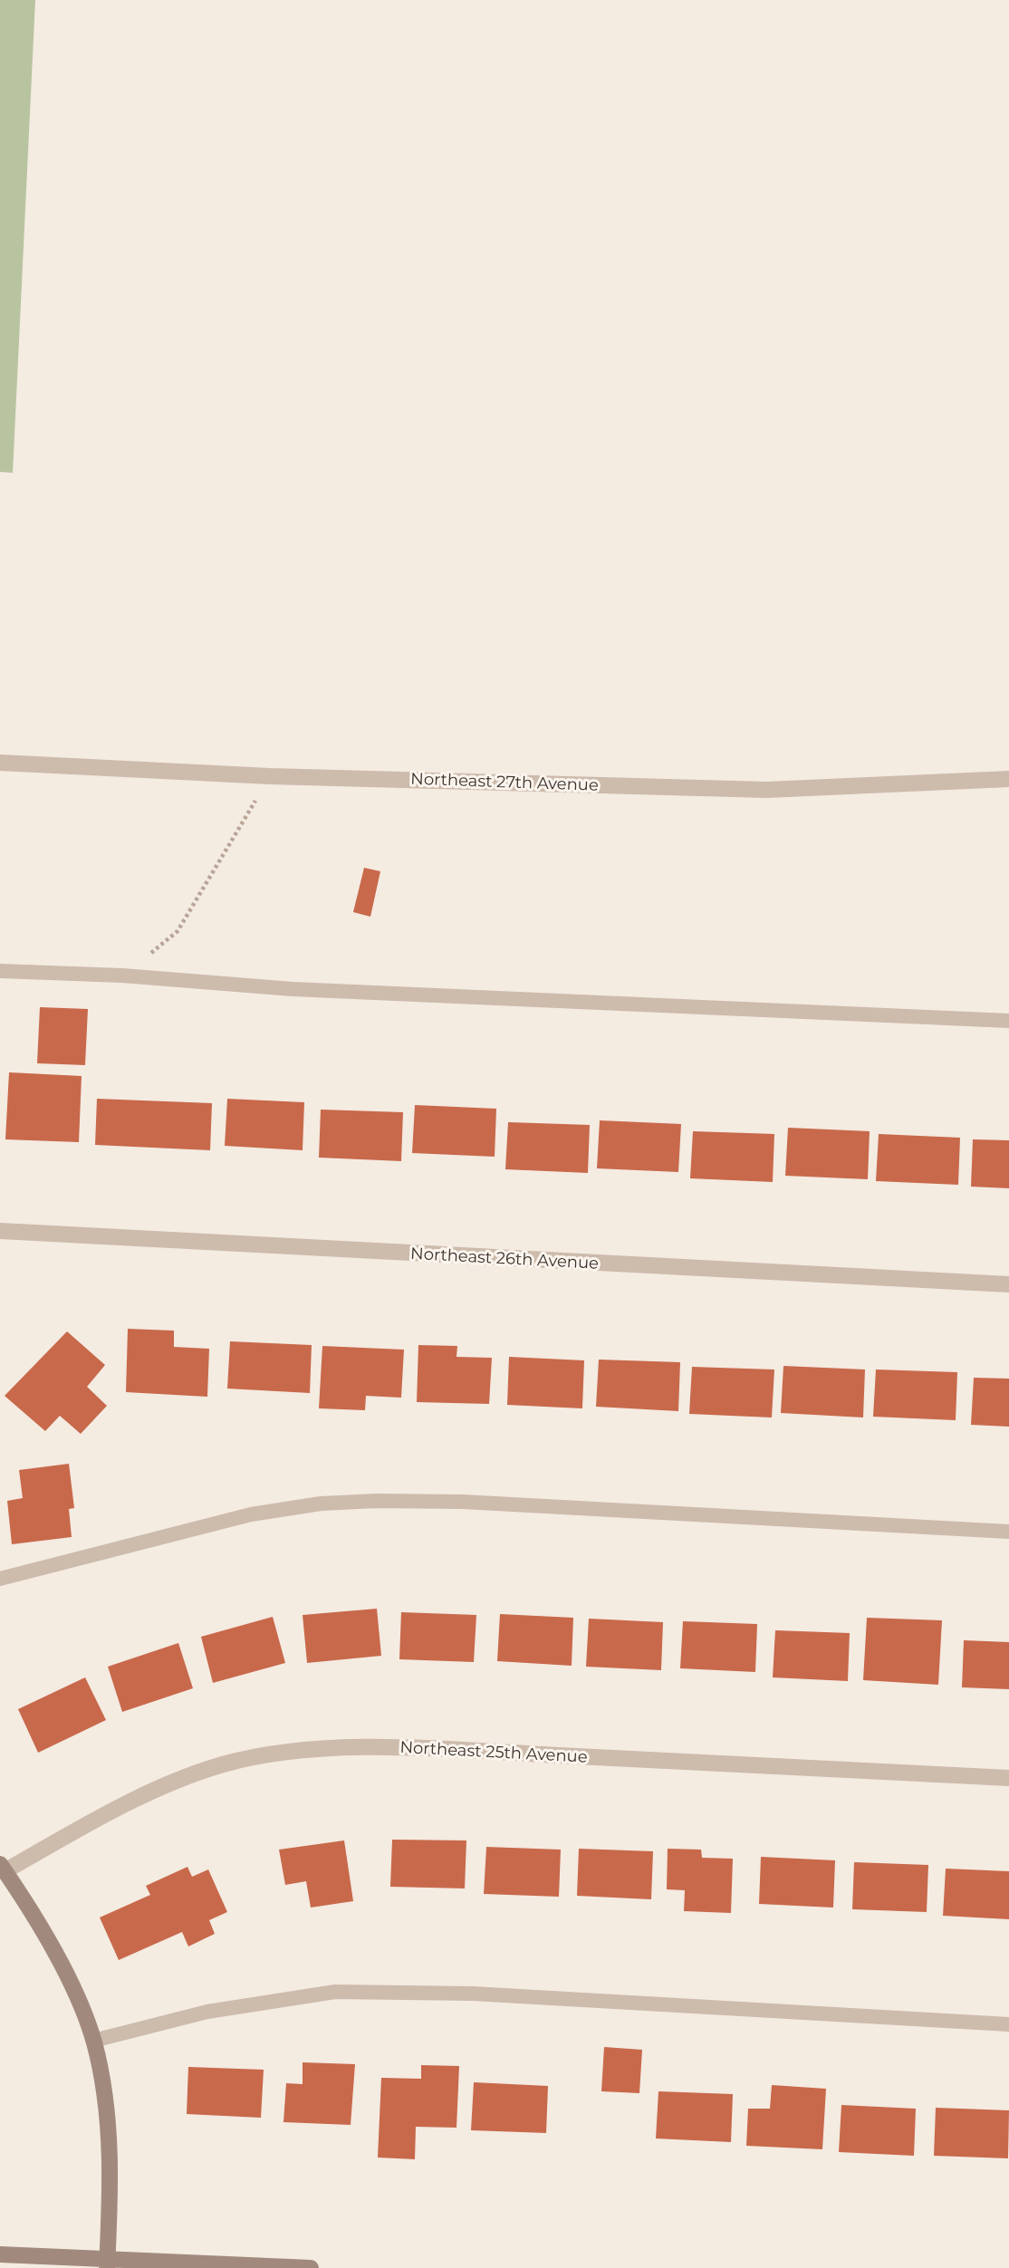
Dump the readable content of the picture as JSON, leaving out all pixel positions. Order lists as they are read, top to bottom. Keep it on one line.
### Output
{"streets":{"street":["Northeast 27th Avenue","Northeast 26th Avenue","Northeast 25th Avenue"]}}
